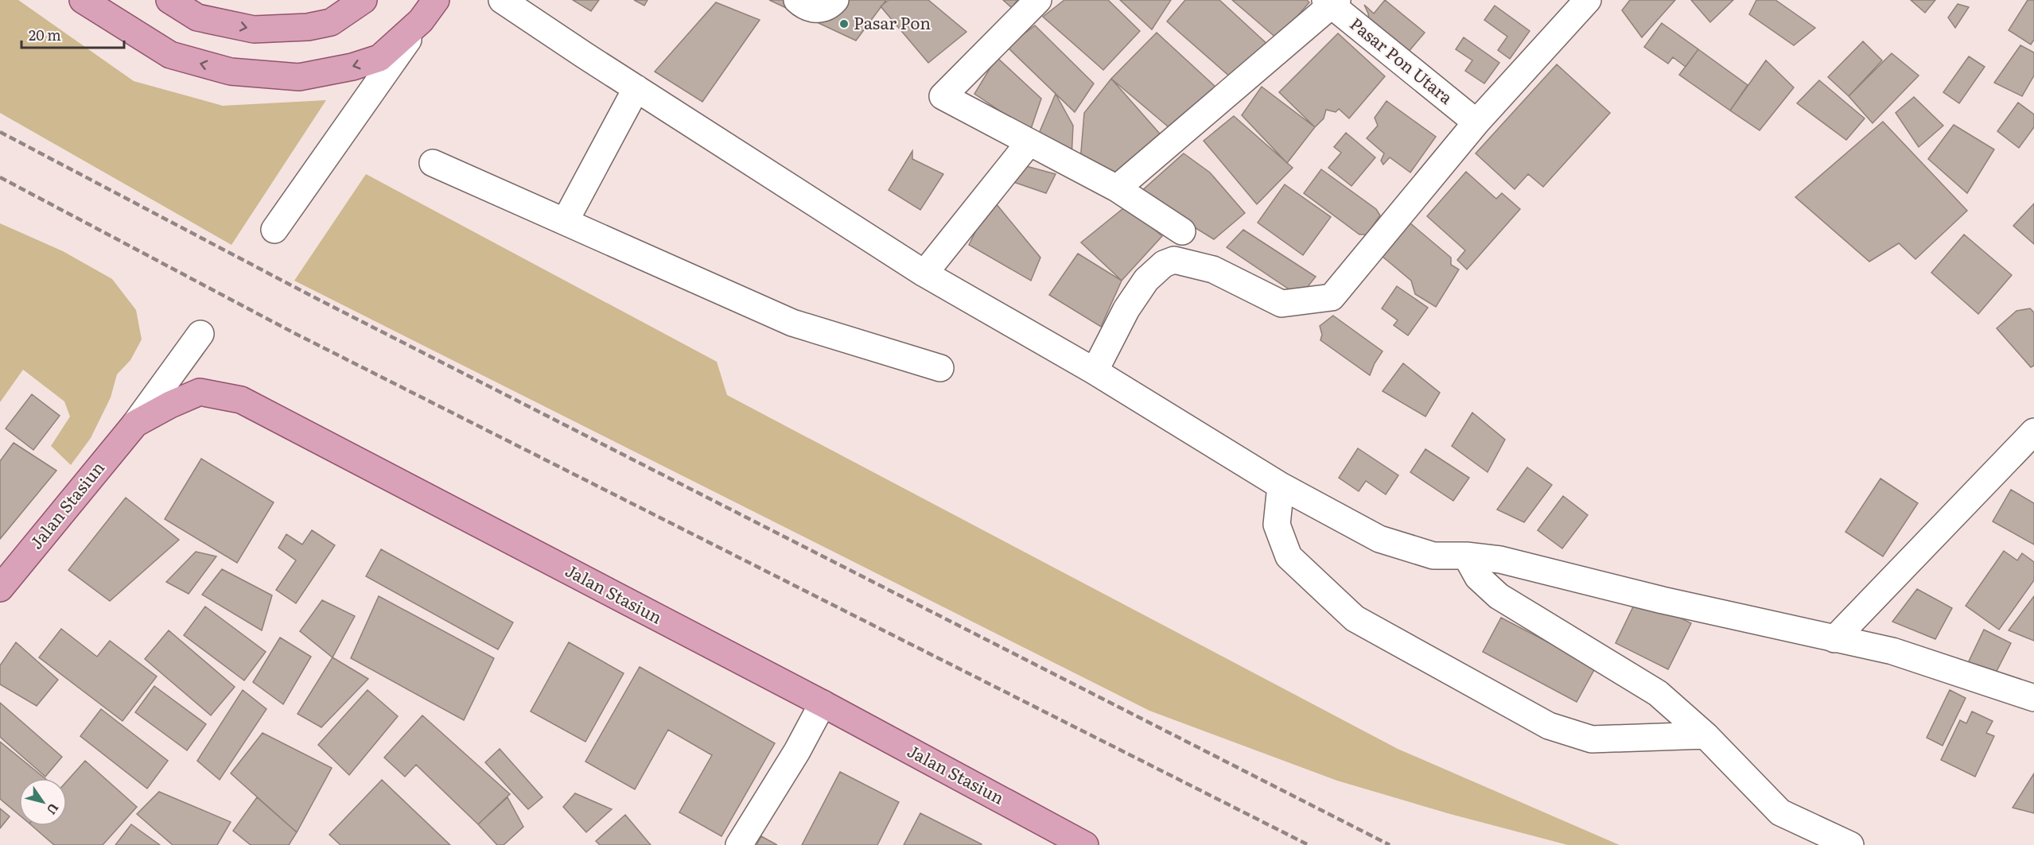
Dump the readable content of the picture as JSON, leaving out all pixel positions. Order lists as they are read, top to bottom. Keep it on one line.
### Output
{"streets":{"main road":["Jalan Stasiun"],"street":["Pasar Pon Utara"]},"places":["Pasar Pon"],"scale_bar":"20 m","north":"bottom right"}
